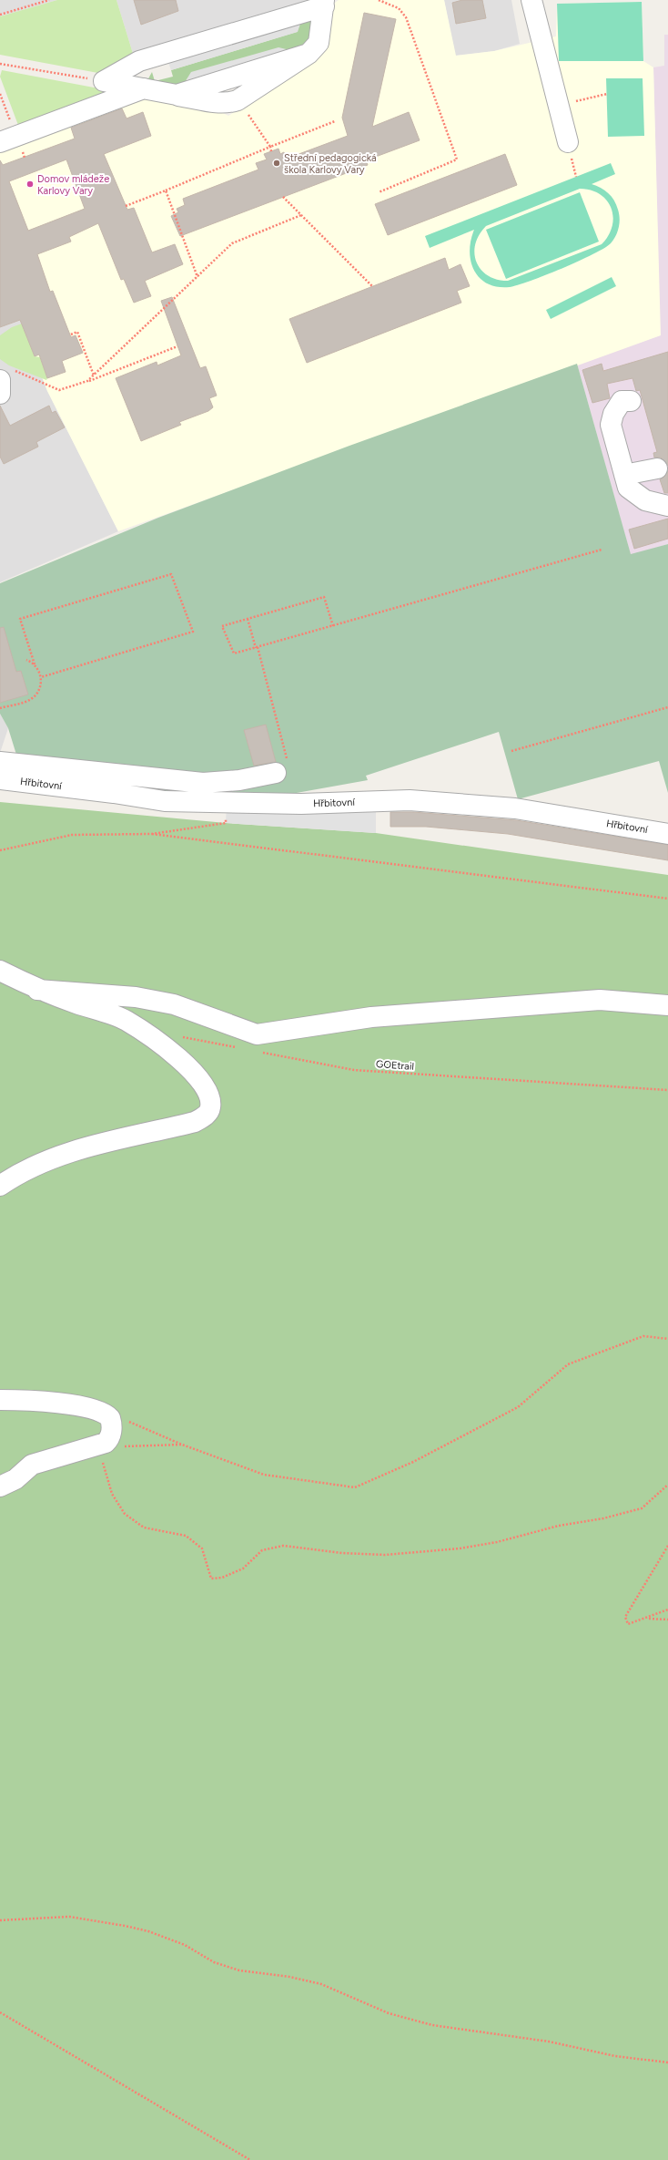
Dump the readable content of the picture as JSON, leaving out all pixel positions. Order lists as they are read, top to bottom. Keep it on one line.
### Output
{"streets":{"street":["Hřbitovní"],"path":["GOEtrail"]},"places":["Střední pedagogická škola Karlovy Vary","Domov mládeže Karlovy Vary"]}
